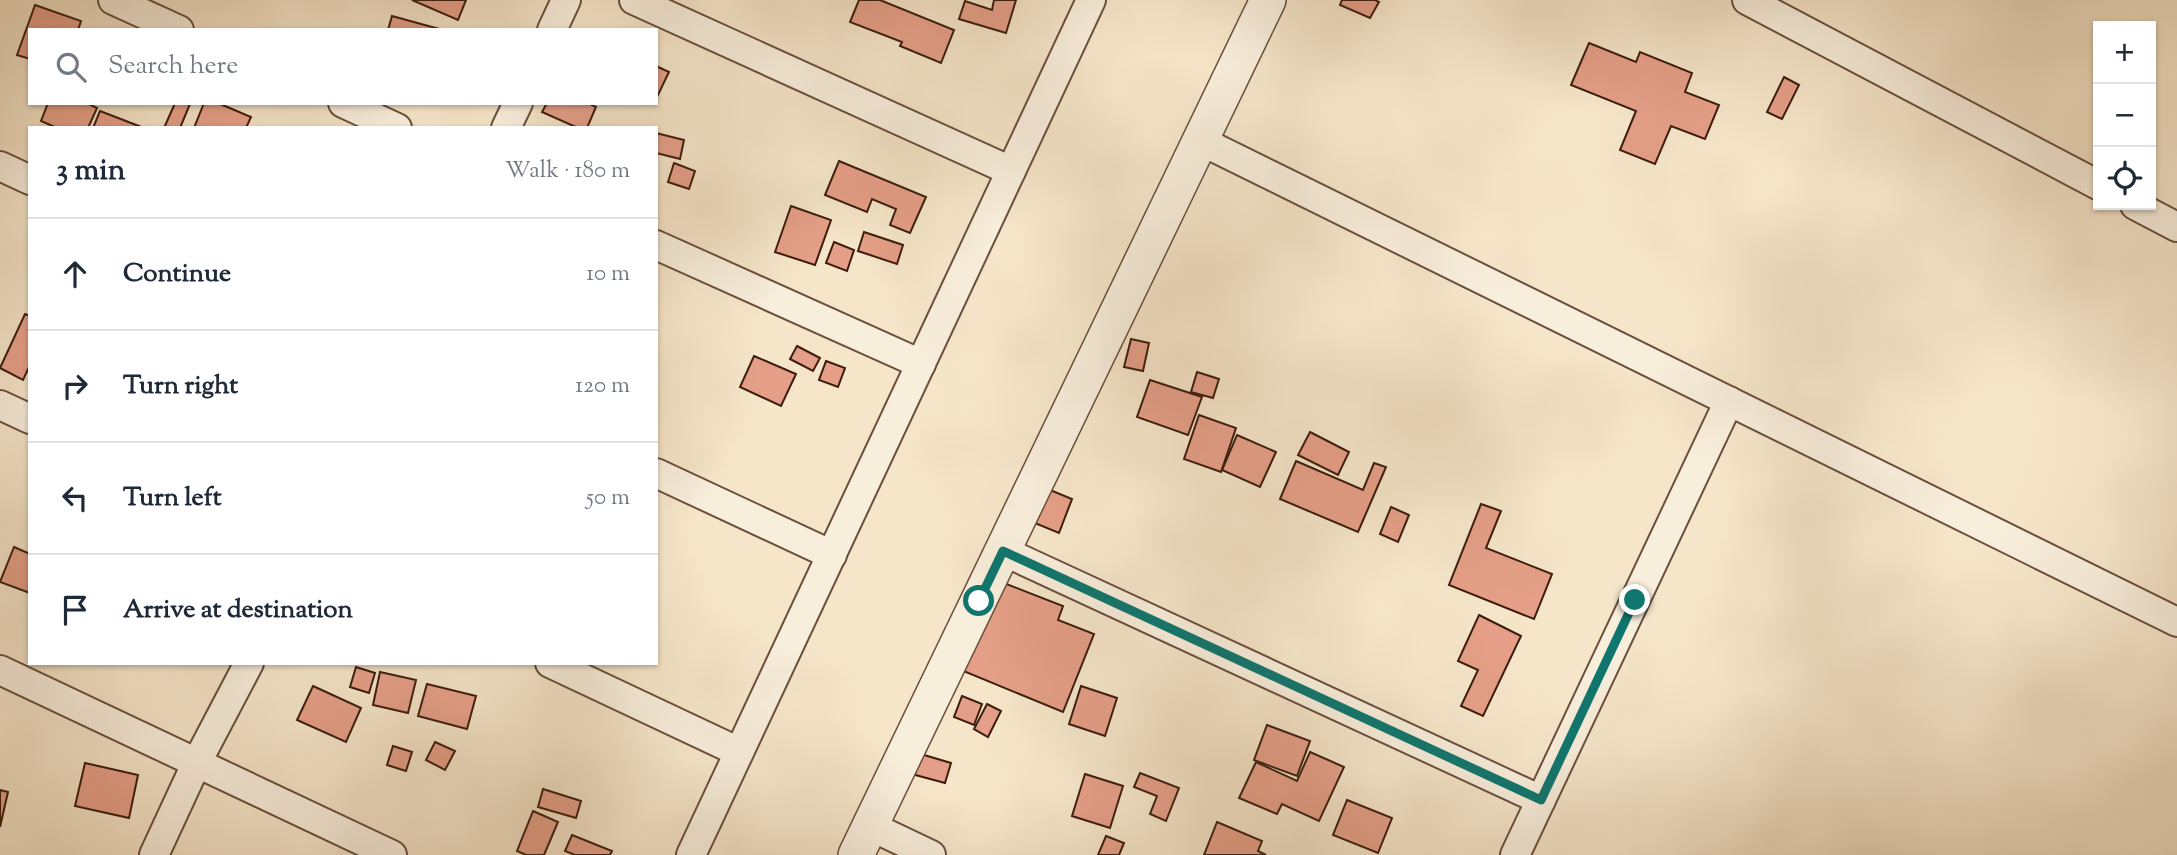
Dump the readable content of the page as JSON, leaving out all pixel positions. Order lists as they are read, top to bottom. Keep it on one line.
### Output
{"page":{"map_buttons":["+","−"],"search":"Search here","heading":["3 min","Walk · 180 m"],"list":[["Continue","10 m"],["Turn right","120 m"],["Turn left","50 m"],"Arrive at destination"]}}
